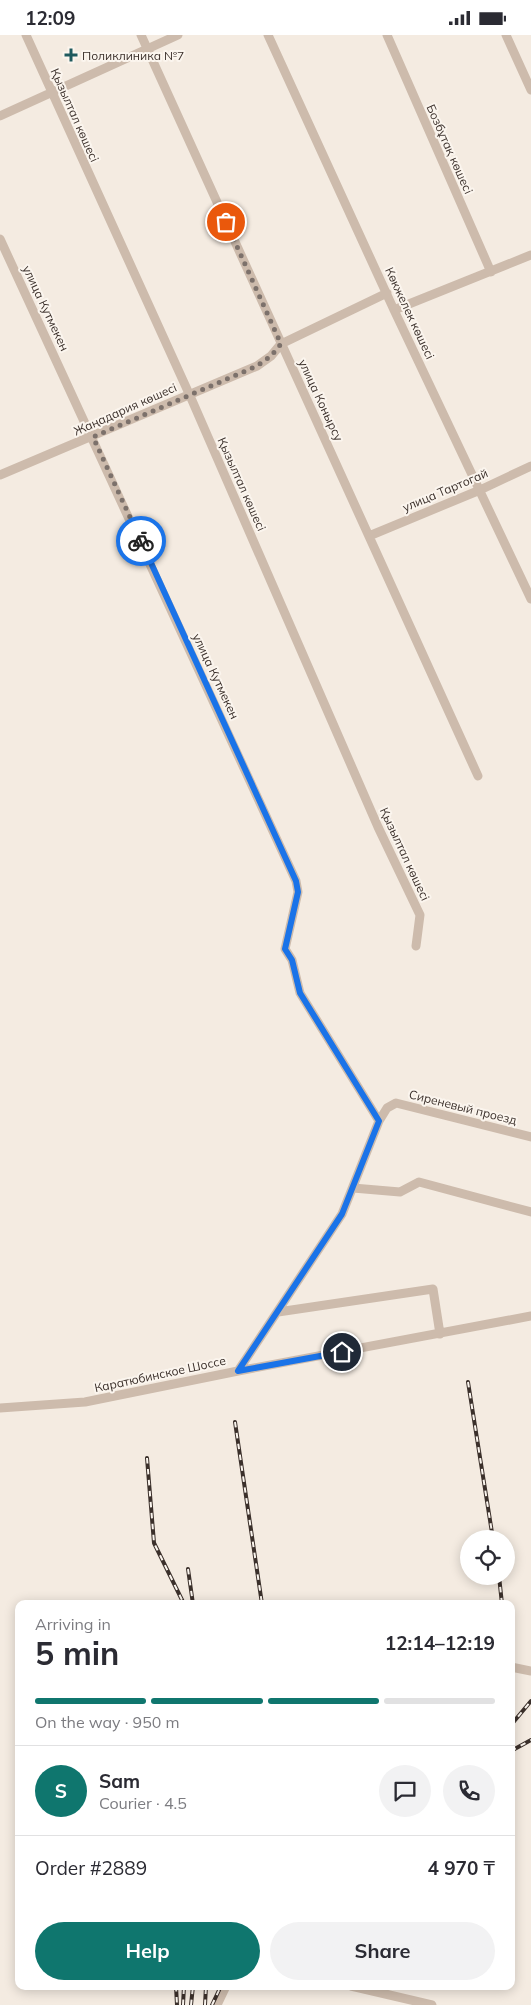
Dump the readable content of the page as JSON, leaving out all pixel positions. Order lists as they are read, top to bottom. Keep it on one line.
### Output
{"streets":{"street":["Қызылтал көшесі","Бозбұтақ көшесі","улица Кутмекен","Көкжелек көшесі","улица Конырсу","Жаңадария көшесі","улица Тартогай","Сиреневый проезд","Каратюбинское Шоссе"]},"crossings":[["Қызылтал көшесі","Жаңадария көшесі"],["улица Кутмекен","Жаңадария көшесі"],["улица Кутмекен","Сиреневый проезд"],["Көкжелек көшесі","Жаңадария көшесі"],["Көкжелек көшесі","улица Тартогай"],["улица Конырсу","Жаңадария көшесі"],["улица Конырсу","улица Тартогай"],["Сиреневый проезд","Каратюбинское Шоссе"]],"places":{"health":["Поликлиника №7"]},"page":{"status":"12:09","heading":["5 min","Arriving in","12:14–12:19"],"panel":["Sam","Courier · 4.5","Order #2889","4 970 ₸"],"bar":"On the way · 950 m","round":"S","buttons":["Help","Share"]}}
